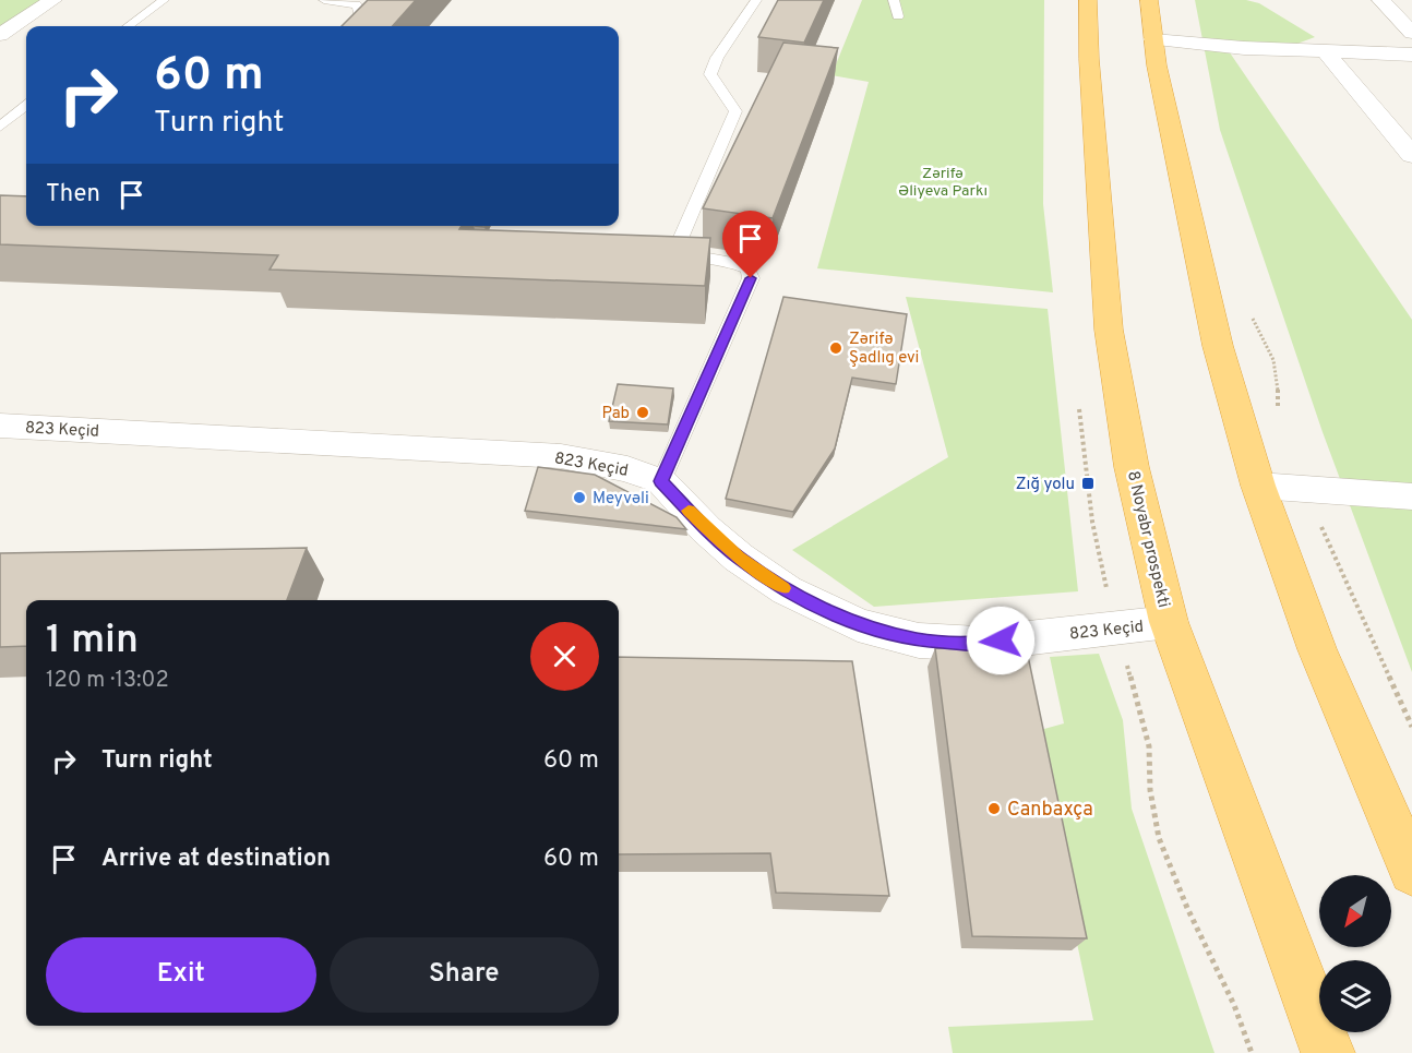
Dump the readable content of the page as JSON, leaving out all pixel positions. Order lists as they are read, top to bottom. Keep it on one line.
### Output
{"streets":{"highway":["8 Noyabr prospekti"],"street":["823 Keçid"]},"crossings":[["823 Keçid","8 Noyabr prospekti"]],"parks":["Zərifə Əliyeva Parkı"],"places":{"other":["Zərifə Şadlıg evi","Pab","Meyvəli","Canbaxça"],"transit":["Zığ yolu"]},"north":"bottom left","page":{"turn":["60 m","Turn right"],"then":"Then","heading":["1 min","120 m · 13:02"],"list":[{"name":"Turn right","value":"60 m"},{"name":"Arrive at destination","value":"60 m"}],"buttons":["Exit","Share"]}}
